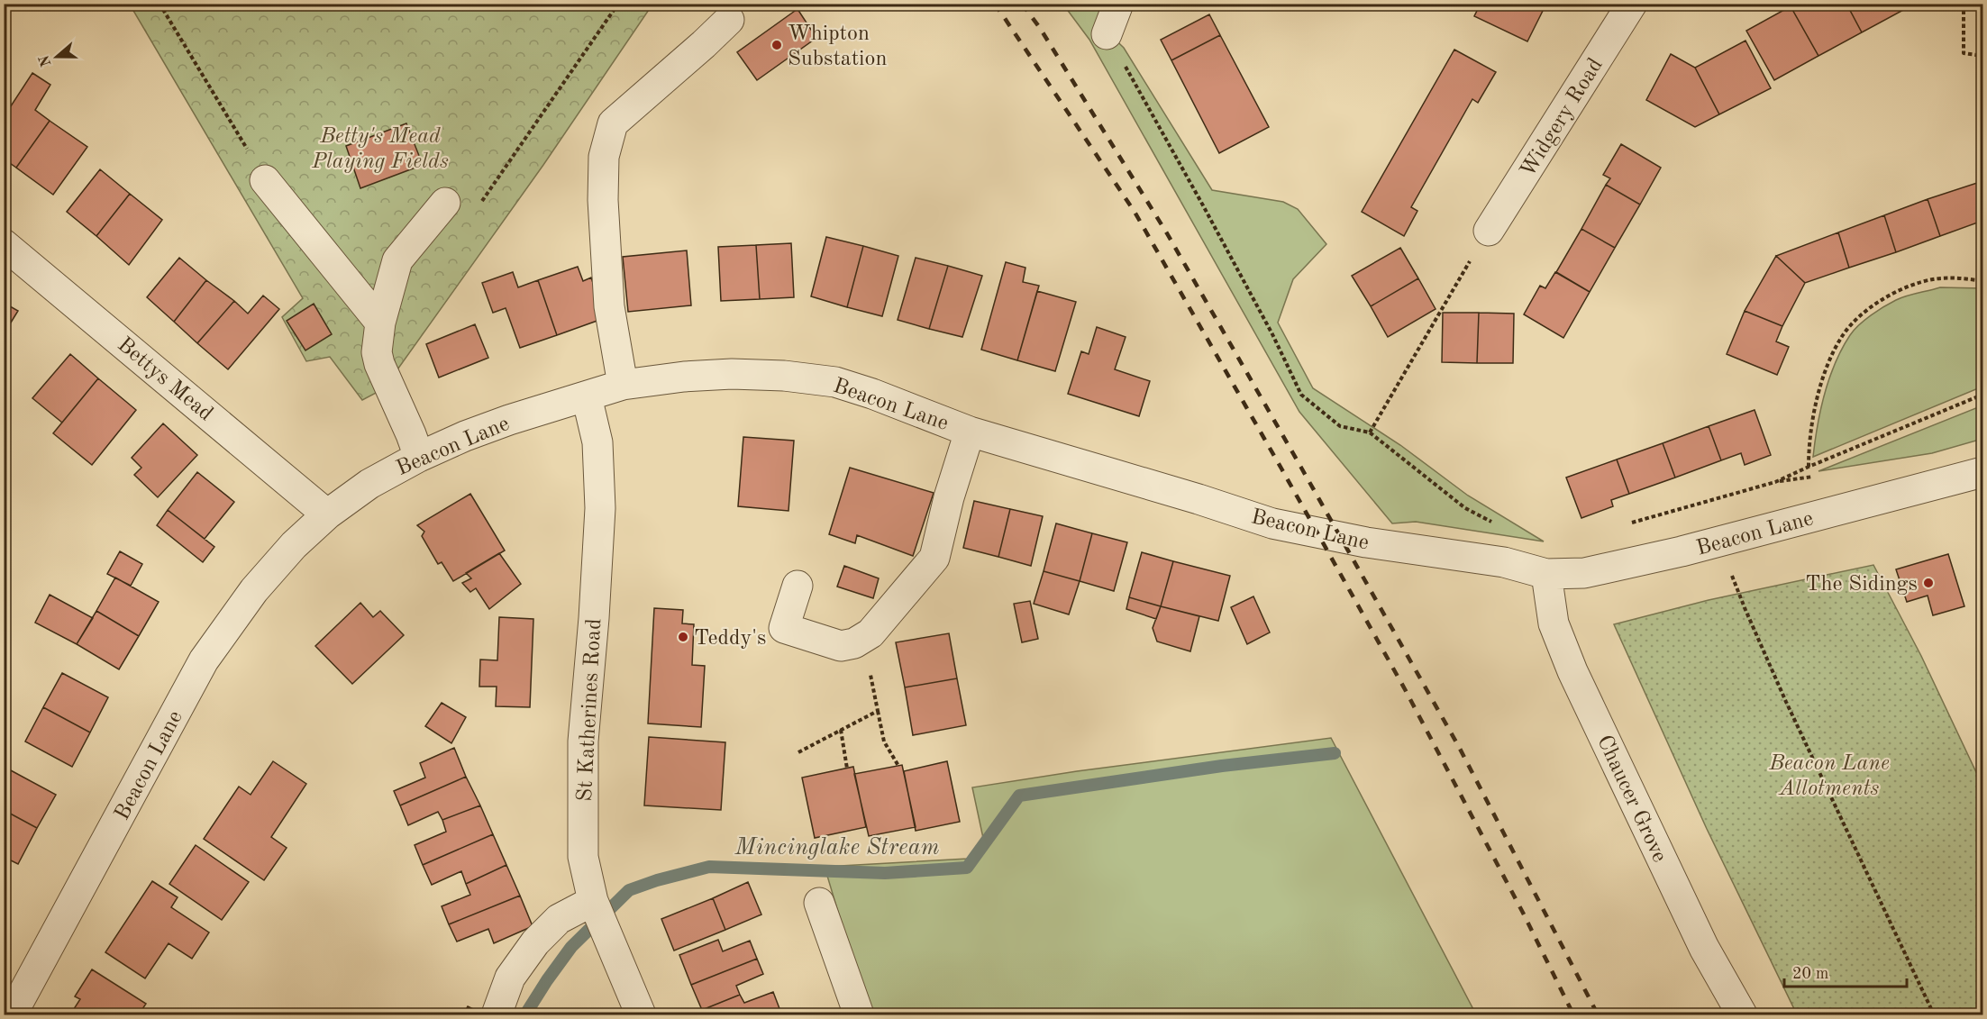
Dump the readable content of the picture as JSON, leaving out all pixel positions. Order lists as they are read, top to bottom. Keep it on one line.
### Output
{"streets":{"street":["Widgery Road","Bettys Mead","Beacon Lane","St Katherines Road","Chaucer Grove"]},"crossings":[["Bettys Mead","Beacon Lane"],["Beacon Lane","St Katherines Road"],["Beacon Lane","Chaucer Grove"]],"water":["Mincinglake Stream"],"parks":["Betty's Mead Playing Fields","Beacon Lane Allotments"],"places":["Whipton Substation","The Sidings","Teddy's"],"scale_bar":"20 m","north":"left"}
